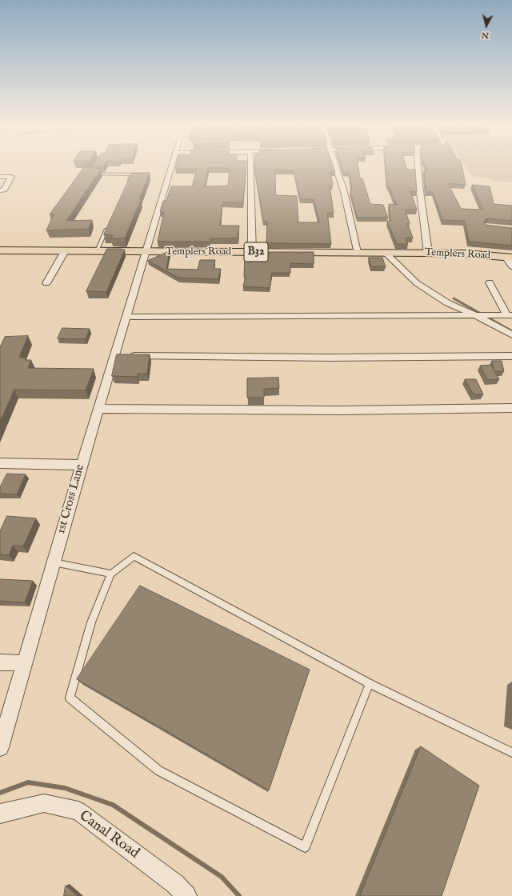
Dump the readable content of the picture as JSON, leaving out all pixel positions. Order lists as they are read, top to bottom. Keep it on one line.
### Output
{"streets":{"main road":["Templers Road","B32"],"street":["1st Cross Lane","Canal Road"]},"crossings":[["Templers Road","1st Cross Lane"]],"north":"bottom"}
